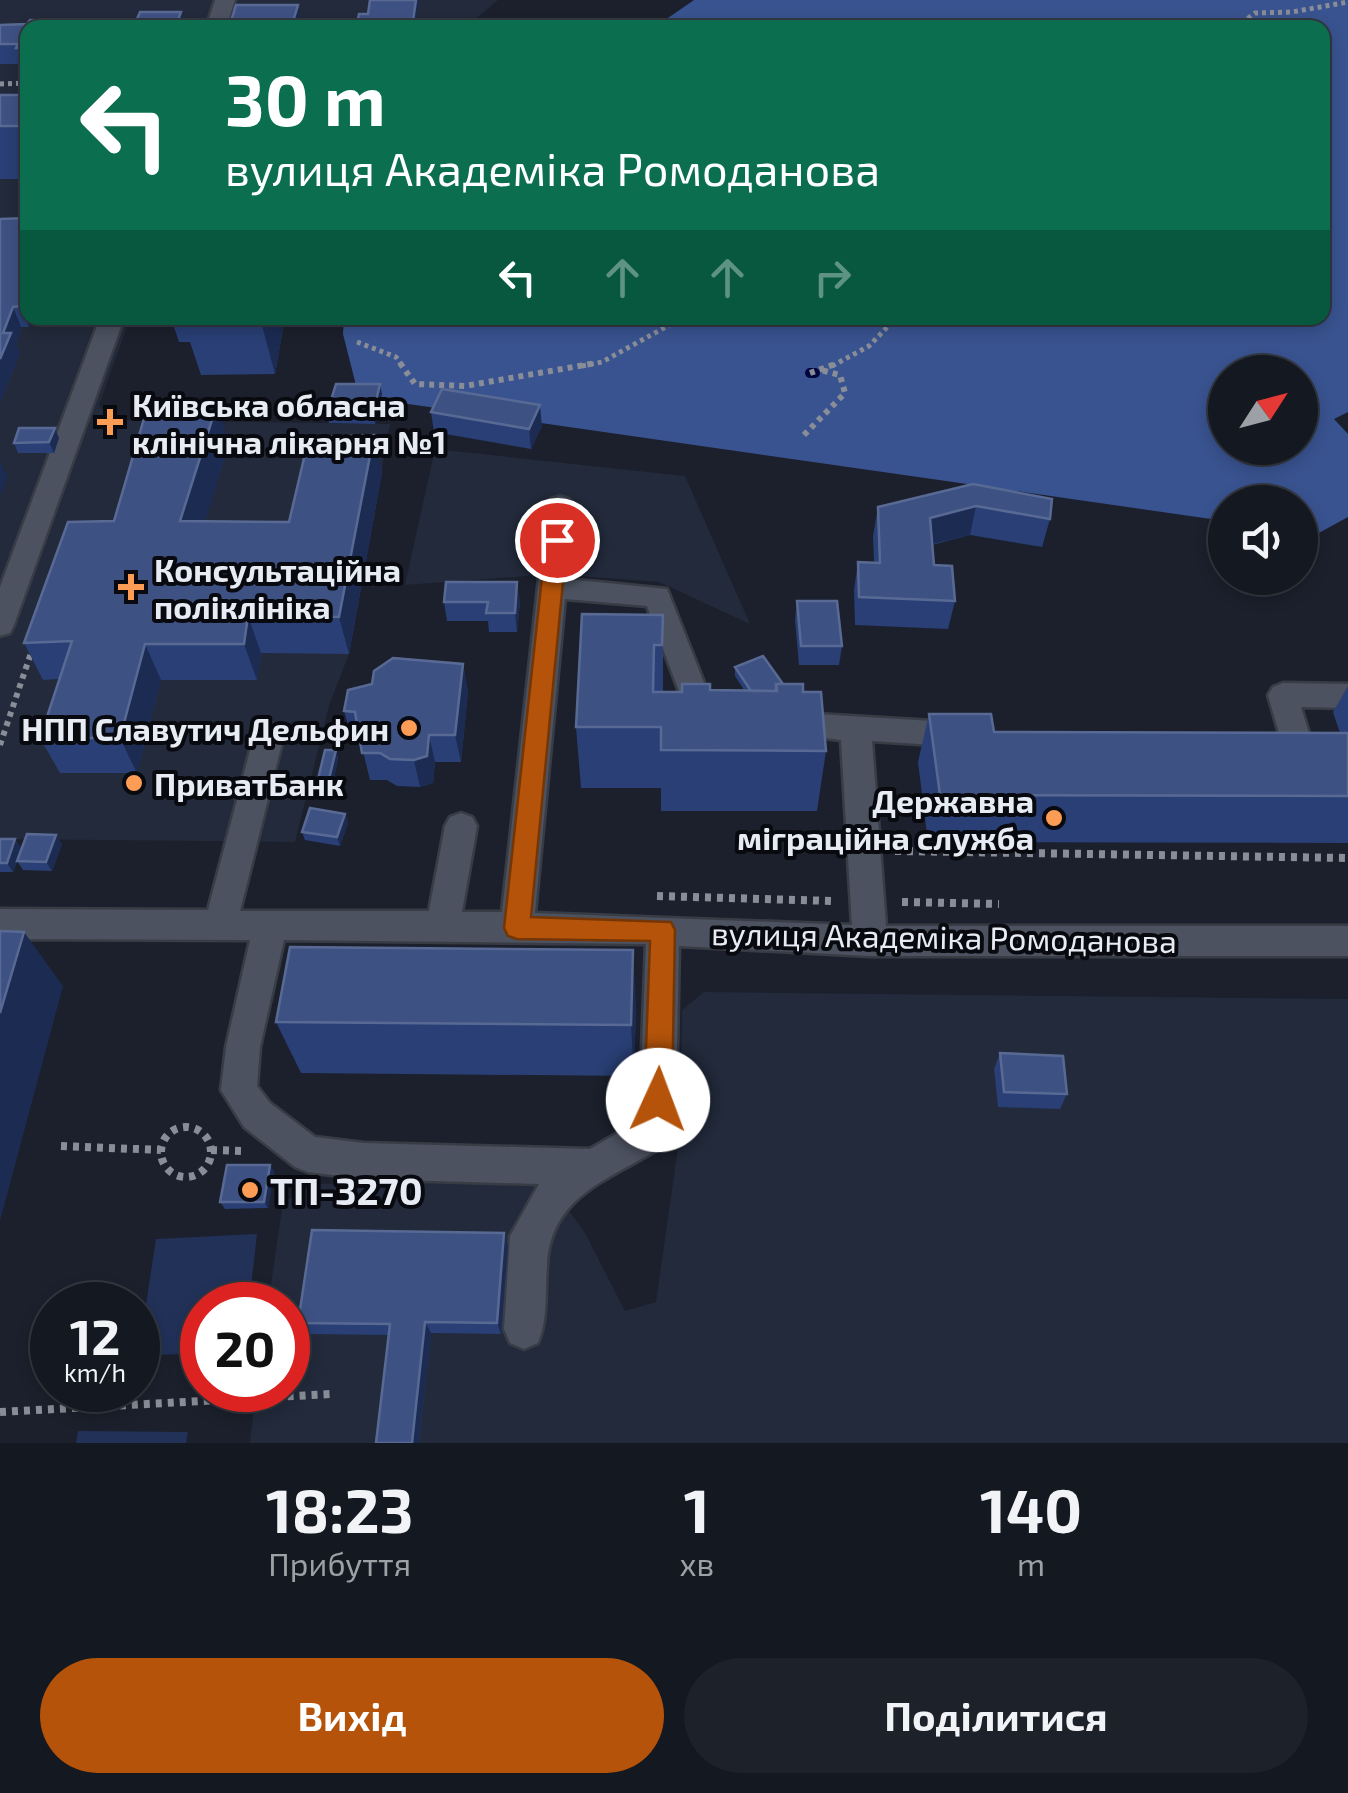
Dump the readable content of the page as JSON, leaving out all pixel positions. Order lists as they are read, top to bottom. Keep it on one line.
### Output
{"streets":{"street":["вулиця Академіка Ромоданова"]},"places":{"health":["Київська обласна клінічна лікарня №1","Консультаційна поліклініка"],"other":["НПП Славутич Дельфин","ПриватБанк","Державна міграційна служба","ТП-3270"]},"north":"top right","page":{"turn":["30 m","вулиця Академіка Ромоданова"],"speed":"12 km/h","limit":"20","eta":["18:23","Прибуття","1","хв","140","m"],"buttons":["Вихід","Поділитися"]}}
